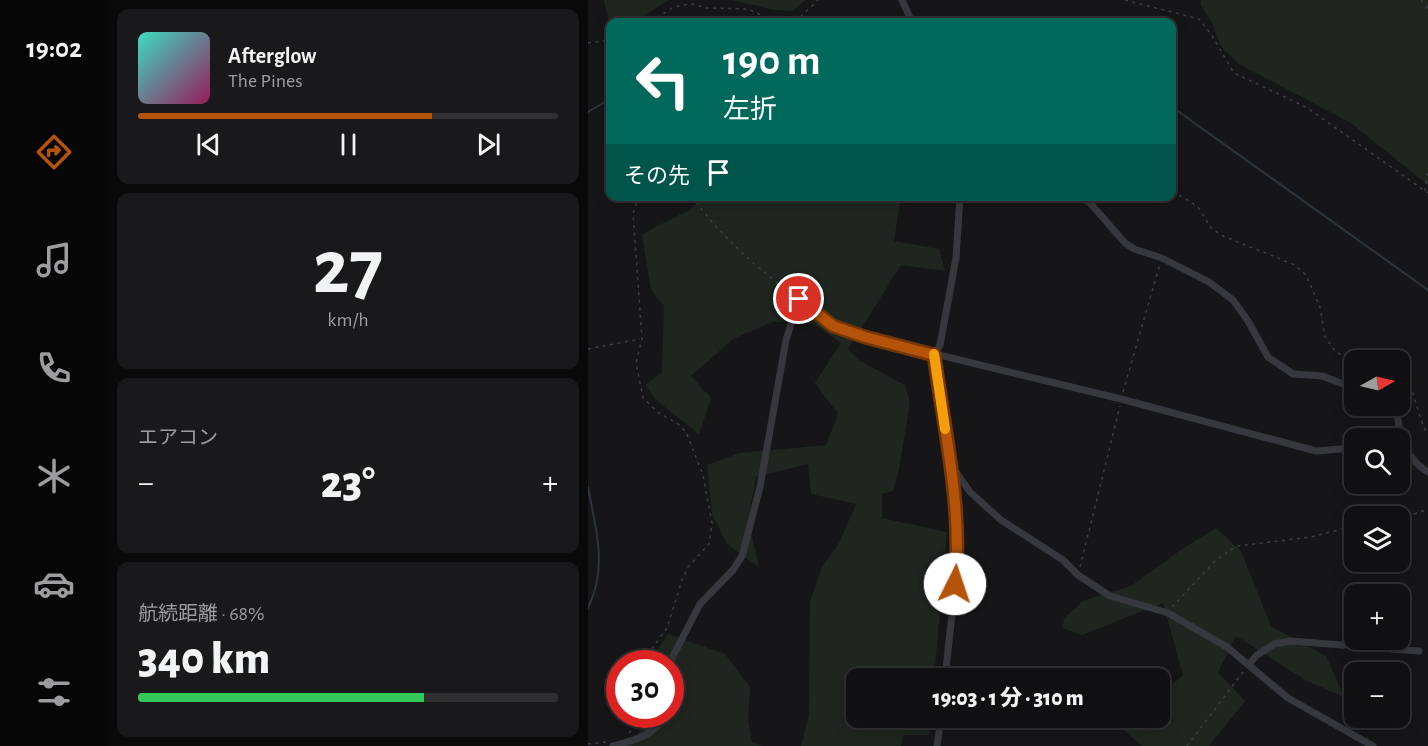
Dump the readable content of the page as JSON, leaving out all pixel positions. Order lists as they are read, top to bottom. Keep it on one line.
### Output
{"north":"right","page":{"tabs":"19:02","turn":["190 m","左折"],"song":["Afterglow","The Pines"],"then":"その先","tile":[["27","km/h"],"エアコン",["航続距離 · 68%","340 km"]],"map_buttons":["+","−"],"heat":["−","23°","+"],"limit":"30","trip":"19:03 · 1 分 · 310 m"}}
